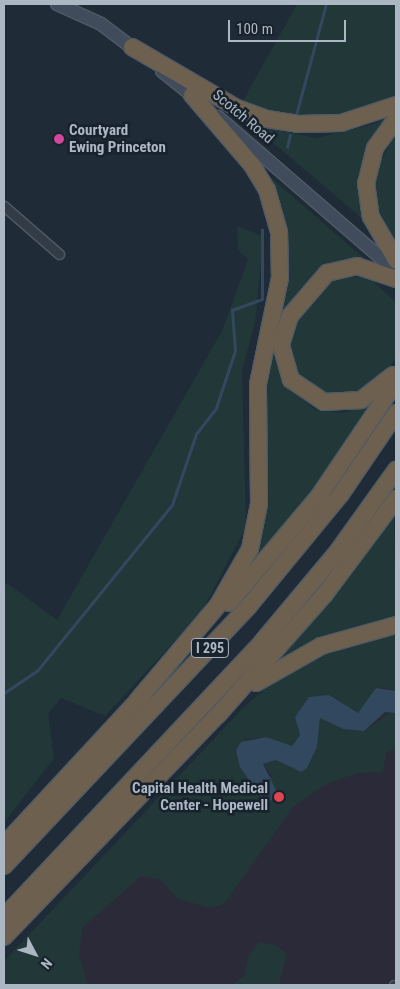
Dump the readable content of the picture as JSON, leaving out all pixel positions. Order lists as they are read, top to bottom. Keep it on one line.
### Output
{"streets":{"highway":["I 295"],"main road":["Scotch Road"]},"places":["Courtyard Ewing Princeton","Capital Health Medical Center - Hopewell"],"scale_bar":"100 m","north":"bottom right"}
